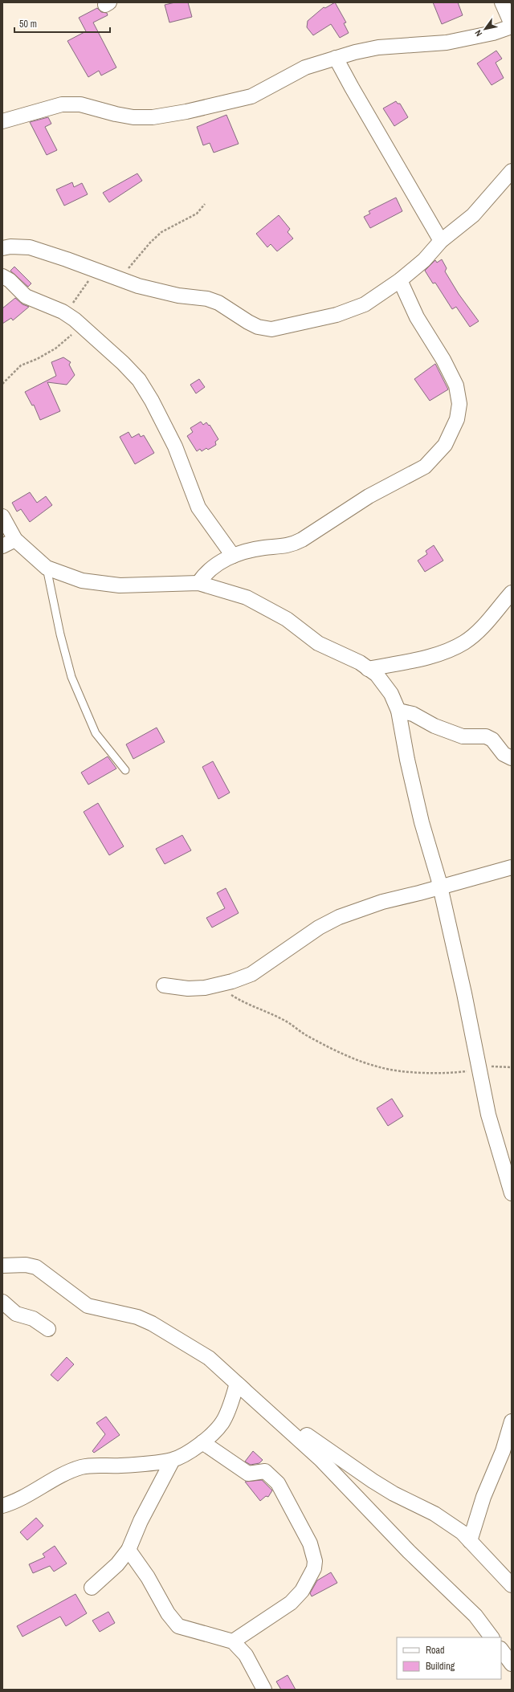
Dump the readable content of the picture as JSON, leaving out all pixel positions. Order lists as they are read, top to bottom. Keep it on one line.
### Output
{"legend":["Road","Building"],"scale_bar":"50 m","north":"bottom left"}
